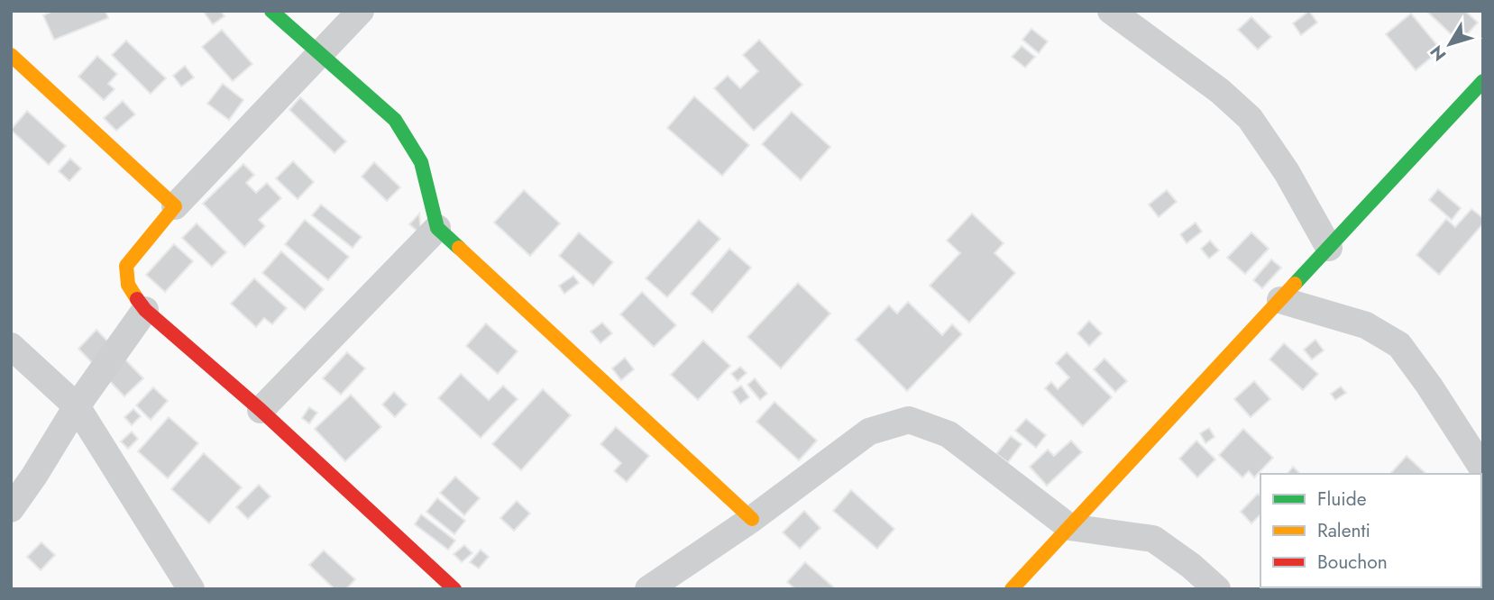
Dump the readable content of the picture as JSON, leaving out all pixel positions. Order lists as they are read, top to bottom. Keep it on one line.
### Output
{"legend":["Fluide","Ralenti","Bouchon"],"north":"bottom left"}
